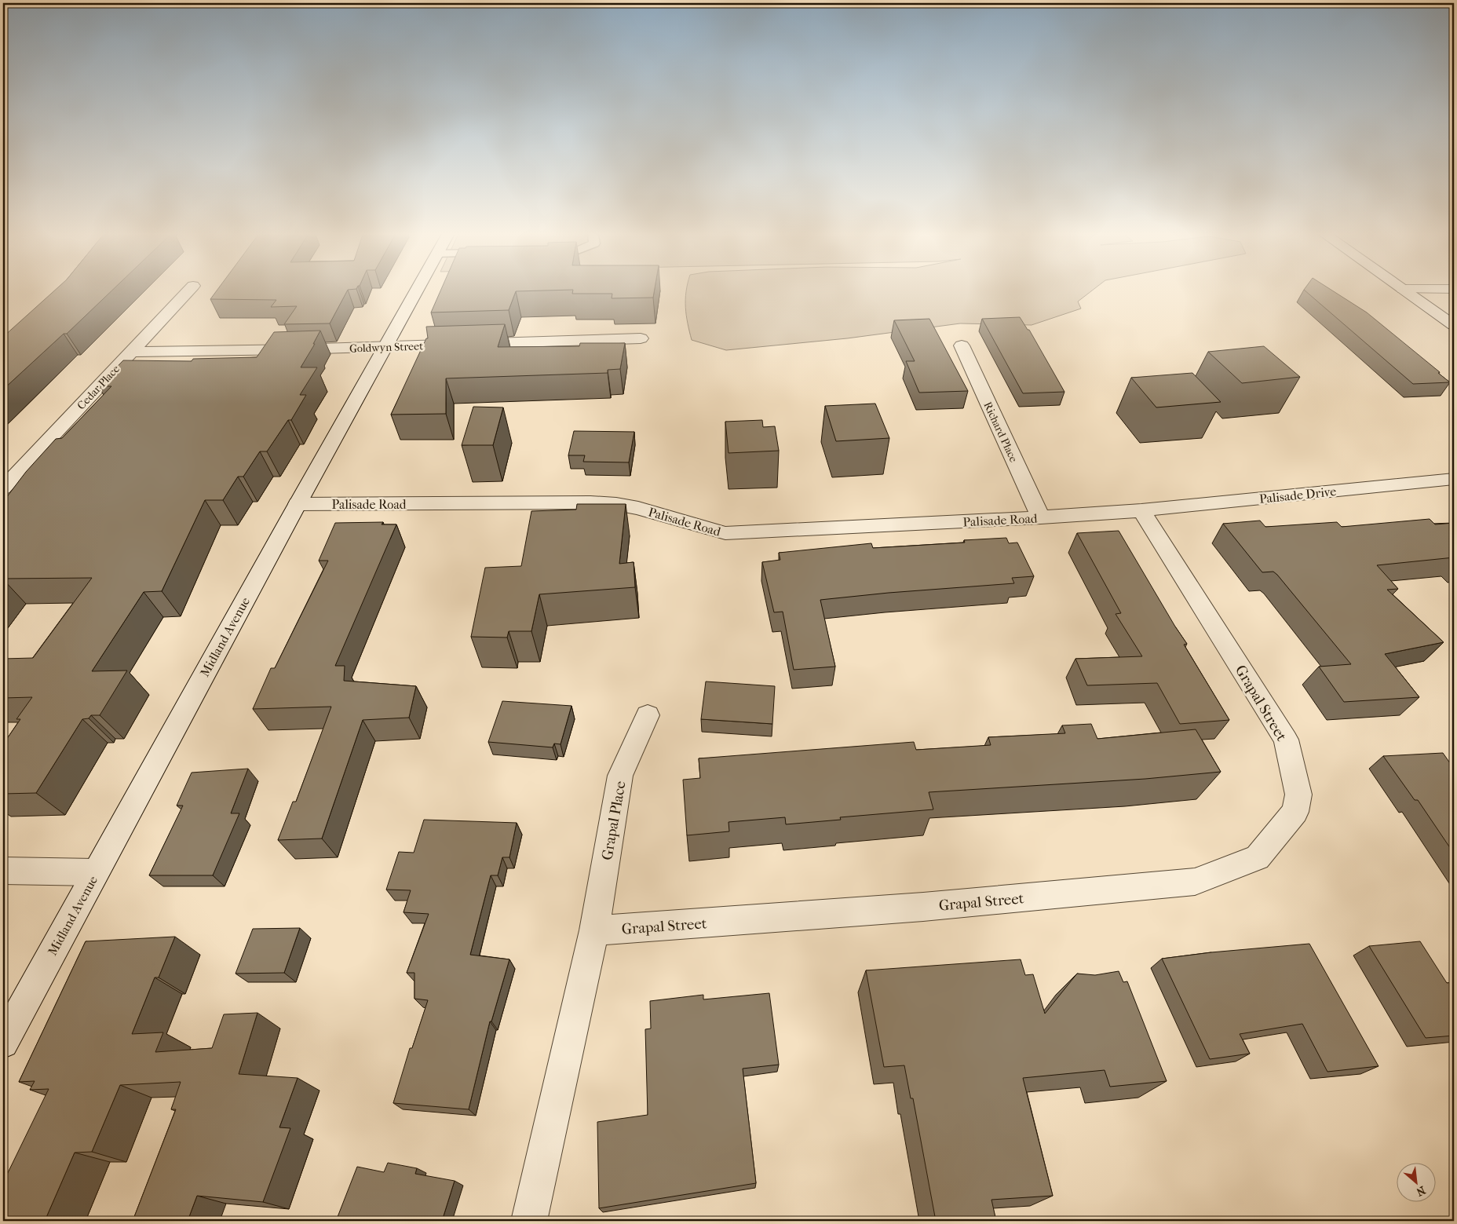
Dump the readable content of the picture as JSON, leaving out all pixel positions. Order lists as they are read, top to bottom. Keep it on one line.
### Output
{"streets":{"street":["Goldwyn Street","Cedar Place","Richard Place","Palisade Drive","Palisade Road","Midland Avenue","Grapal Street","Grapal Place"]},"crossings":[["Goldwyn Street","Cedar Place"],["Goldwyn Street","Midland Avenue"],["Richard Place","Palisade Road"],["Palisade Drive","Palisade Road"],["Palisade Drive","Grapal Street"],["Palisade Road","Midland Avenue"],["Palisade Road","Grapal Street"],["Grapal Street","Grapal Place"]],"north":"bottom right"}
